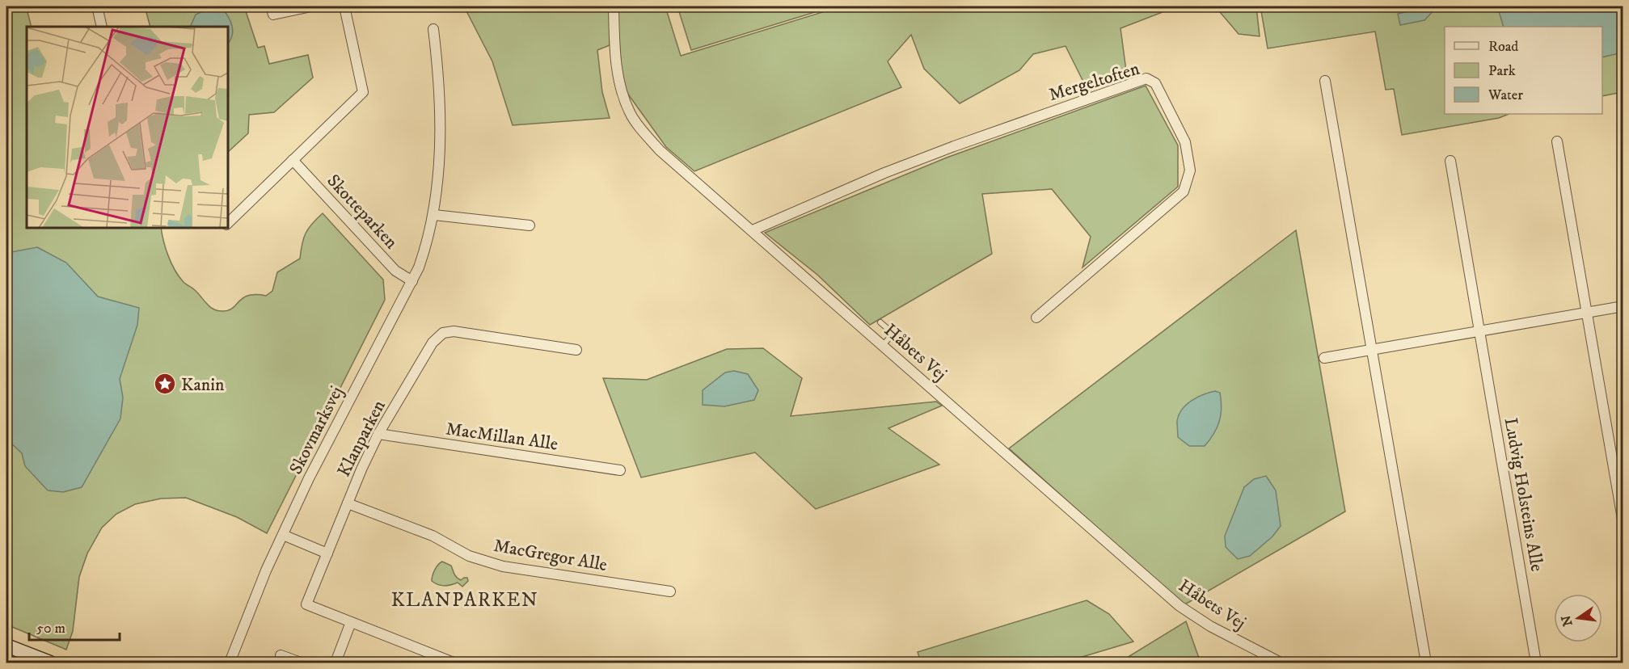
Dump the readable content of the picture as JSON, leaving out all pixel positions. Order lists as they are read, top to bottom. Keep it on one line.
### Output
{"streets":{"street":["Mergeltoften","Skotteparken","Håbets Vej","Skovmarksvej","MacMillan Alle","Klanparken","Ludvig Holsteins Alle","MacGregor Alle"]},"crossings":[["Mergeltoften","Håbets Vej"],["Skotteparken","Skovmarksvej"],["MacMillan Alle","Klanparken"],["Klanparken","MacGregor Alle"]],"districts":["KLANPARKEN"],"places":{"place":["Kanin"]},"legend":["Road","Park","Water"],"scale_bar":"50 m","north":"left"}
